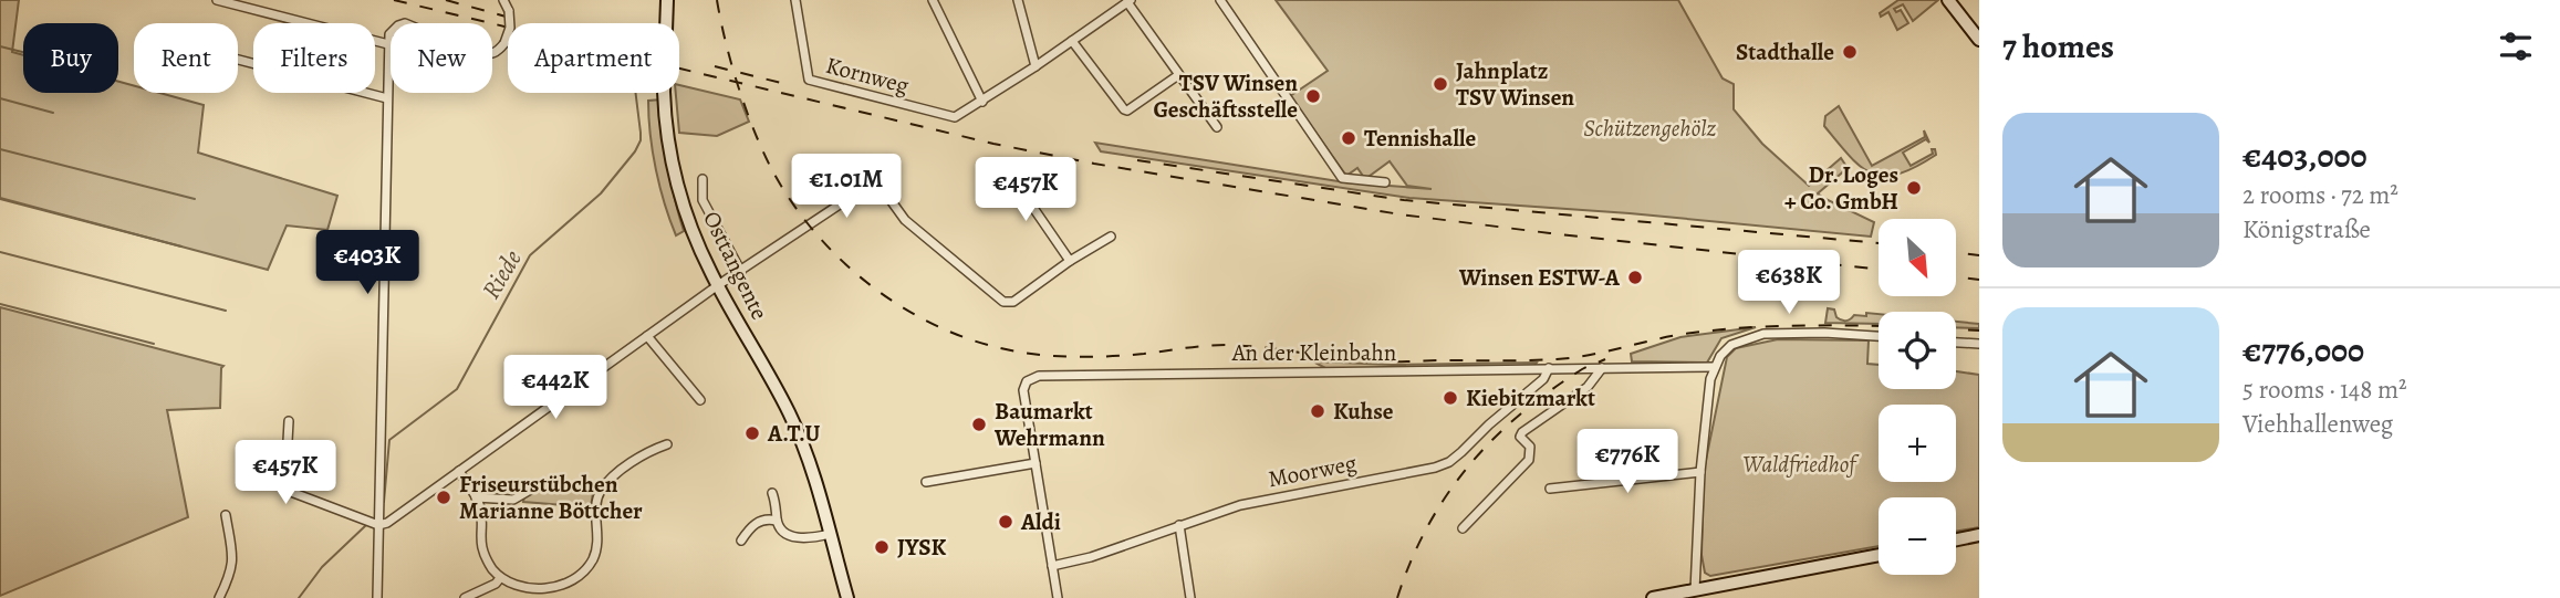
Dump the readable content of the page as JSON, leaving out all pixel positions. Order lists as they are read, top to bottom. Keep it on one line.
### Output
{"streets":{"main road":["Osttangente"],"street":["Kornweg","An der Kleinbahn","Moorweg"]},"crossings":[["An der Kleinbahn","Moorweg"]],"water":["Riede"],"parks":["Schützengehölz","Waldfriedhof"],"places":["Stadthalle","Jahnplatz TSV Winsen","TSV Winsen Geschäftsstelle","Tennishalle","Dr. Loges + Co. GmbH","Winsen ESTW-A","Kiebitzmarkt","Kuhse","Baumarkt Wehrmann","A.T.U","Friseurstübchen Marianne Böttcher","Aldi","JYSK"],"north":"bottom right","page":{"heading":"7 homes","chip":["Buy","Rent","Filters","New","Apartment"],"list":[{"name":"€403,000","note":"2 rooms · 72 m² · Königstraße"},{"name":"€776,000","note":"5 rooms · 148 m² · Viehhallenweg"}],"price":["€1.01M","€457K","€403K","€638K","€442K","€776K","€457K"],"map_buttons":["+","−"]}}
